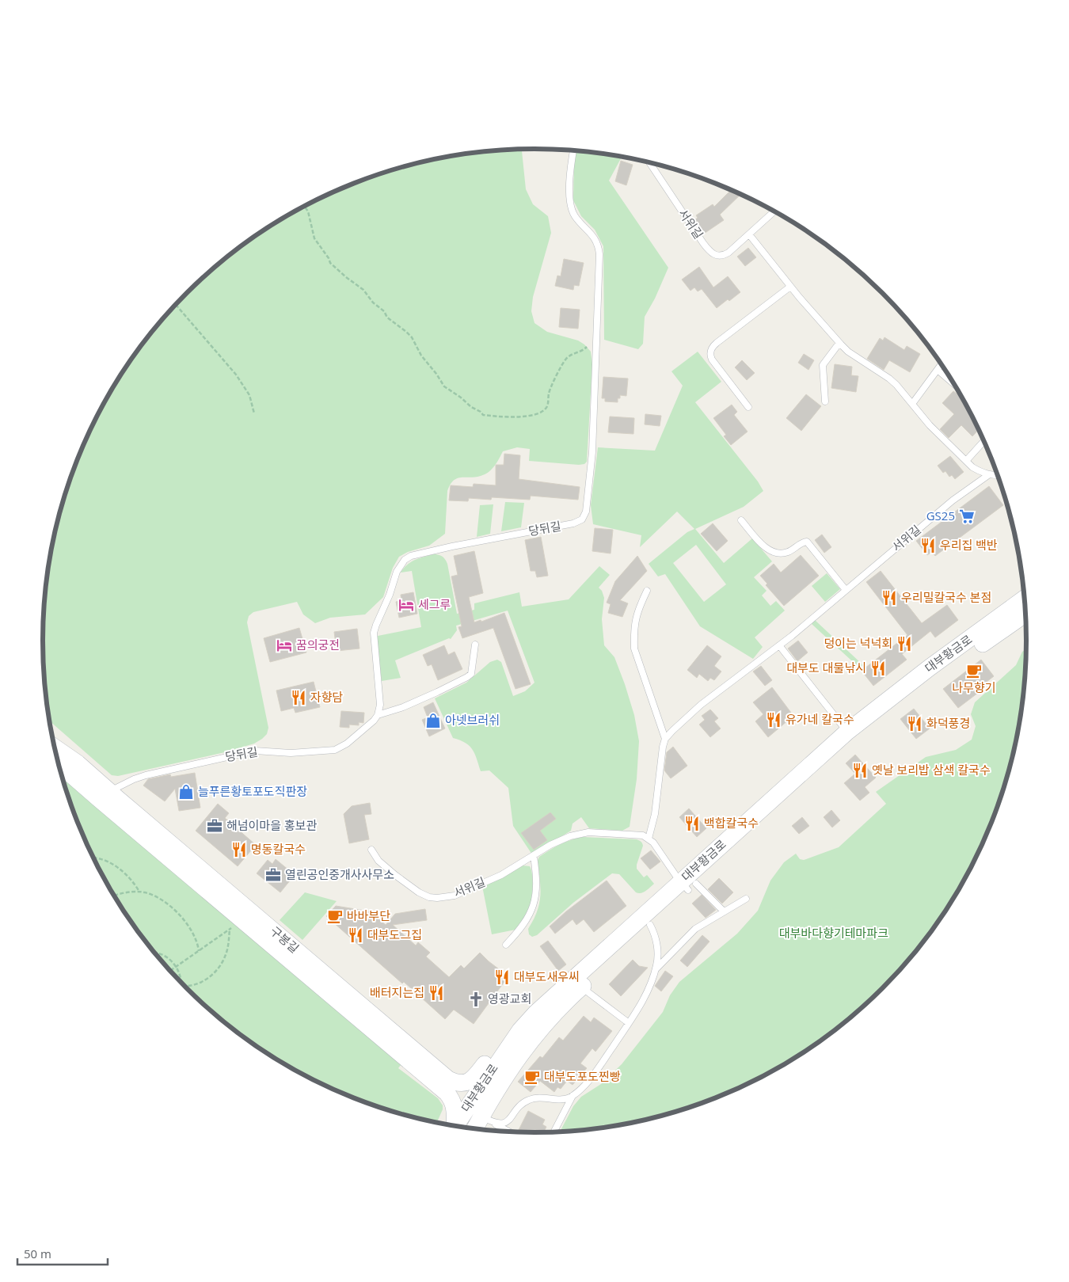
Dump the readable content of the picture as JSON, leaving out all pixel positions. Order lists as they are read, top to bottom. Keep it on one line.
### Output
{"streets":{"main road":["대부황금로","구봉길"],"lane":["서위길","당뒤길"]},"crossings":[["당뒤길","구봉길"]],"parks":["대부바다향기테마파크"],"places":{"supermarket":["GS25"],"restaurant":["우리집 백반","우리밀칼국수 본점","덩이는 넉넉회","대부도 대물낚시","자향담","유가네 칼국수","화덕풍경","옛날 보리밥 삼색 칼국수","백합칼국수","명동칼국수","대부도그집","대부도새우씨","배터지는집"],"hotel":["세그루","꿈의궁전"],"cafe":["나무향기","바바부단","대부도포도찐빵"],"shop":["아넷브러쉬","늘푸른황토포도직판장"],"office":["해넘이마을 홍보관","열린공인중개사사무소"],"church":["영광교회"]},"scale_bar":"50 m"}
